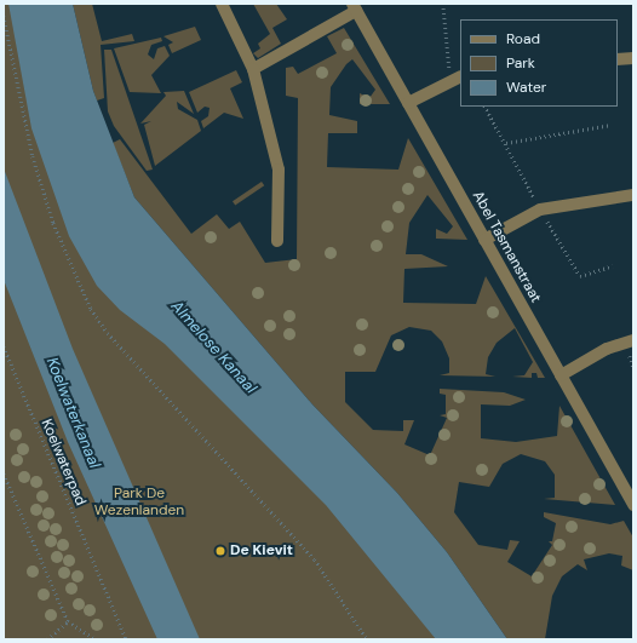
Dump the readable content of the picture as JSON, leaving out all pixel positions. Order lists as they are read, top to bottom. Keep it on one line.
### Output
{"streets":{"street":["Abel Tasmanstraat"],"path":["Koelwaterpad"]},"water":["Almelose Kanaal","Koelwaterkanaal"],"parks":["Park De Wezenlanden"],"places":["De Kievit"],"legend":["Road","Park","Water"]}
